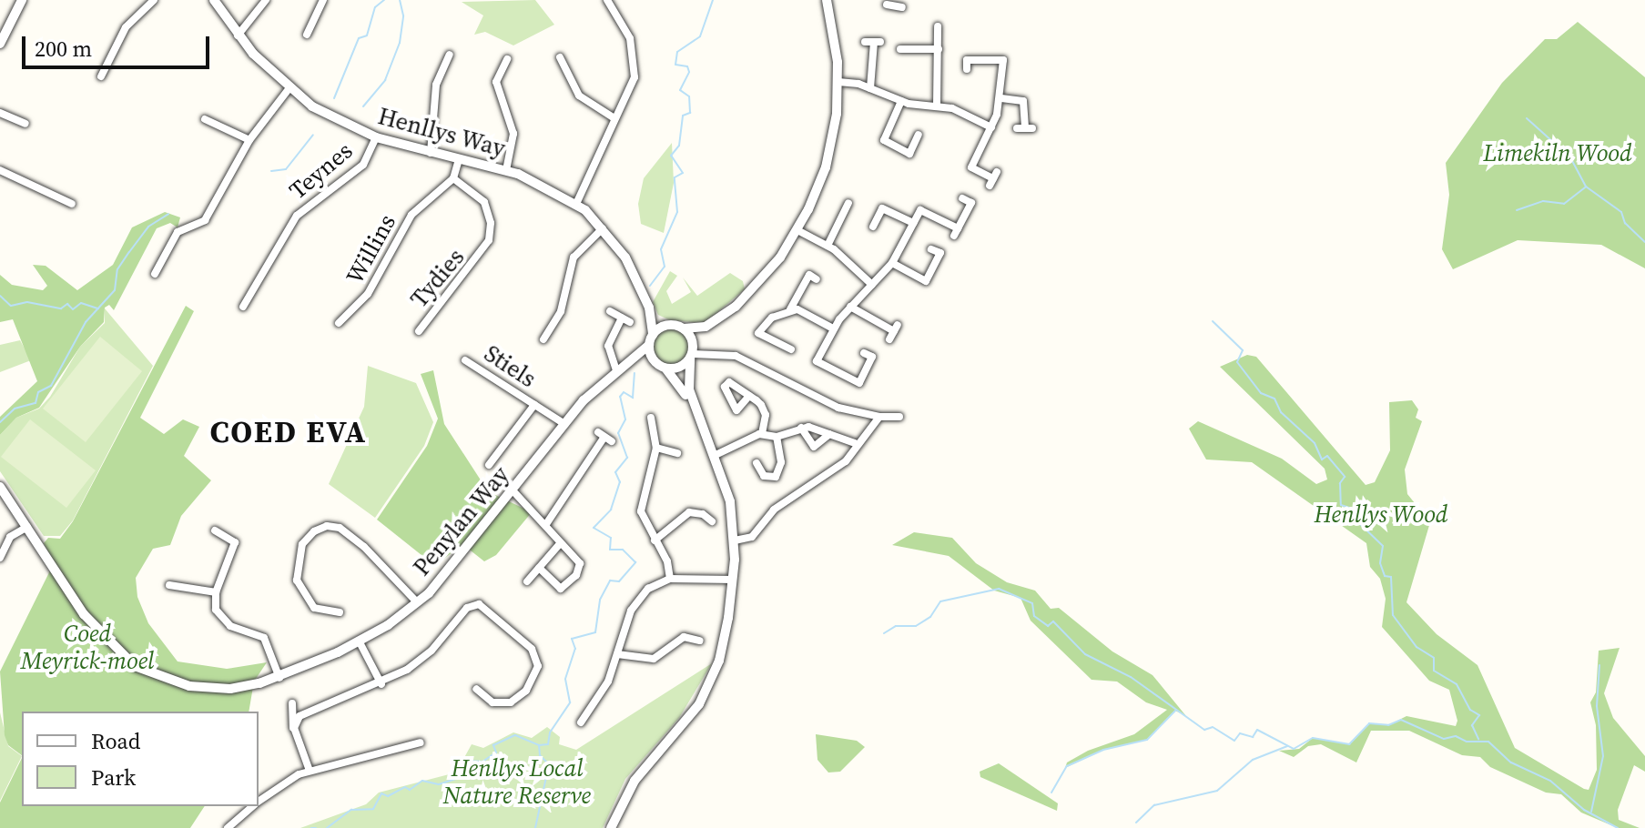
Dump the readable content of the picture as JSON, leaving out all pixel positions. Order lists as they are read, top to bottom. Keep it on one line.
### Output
{"streets":{"street":["Henllys Way","Teynes","Willins","Tydies","Stiels","Penylan Way"]},"crossings":[["Henllys Way","Teynes"],["Willins","Tydies"],["Stiels","Penylan Way"]],"districts":["COED EVA"],"parks":["Limekiln Wood","Henllys Wood","Coed Meyrick-moel","Henllys Local Nature Reserve"],"legend":["Road","Park"],"scale_bar":"200 m"}
